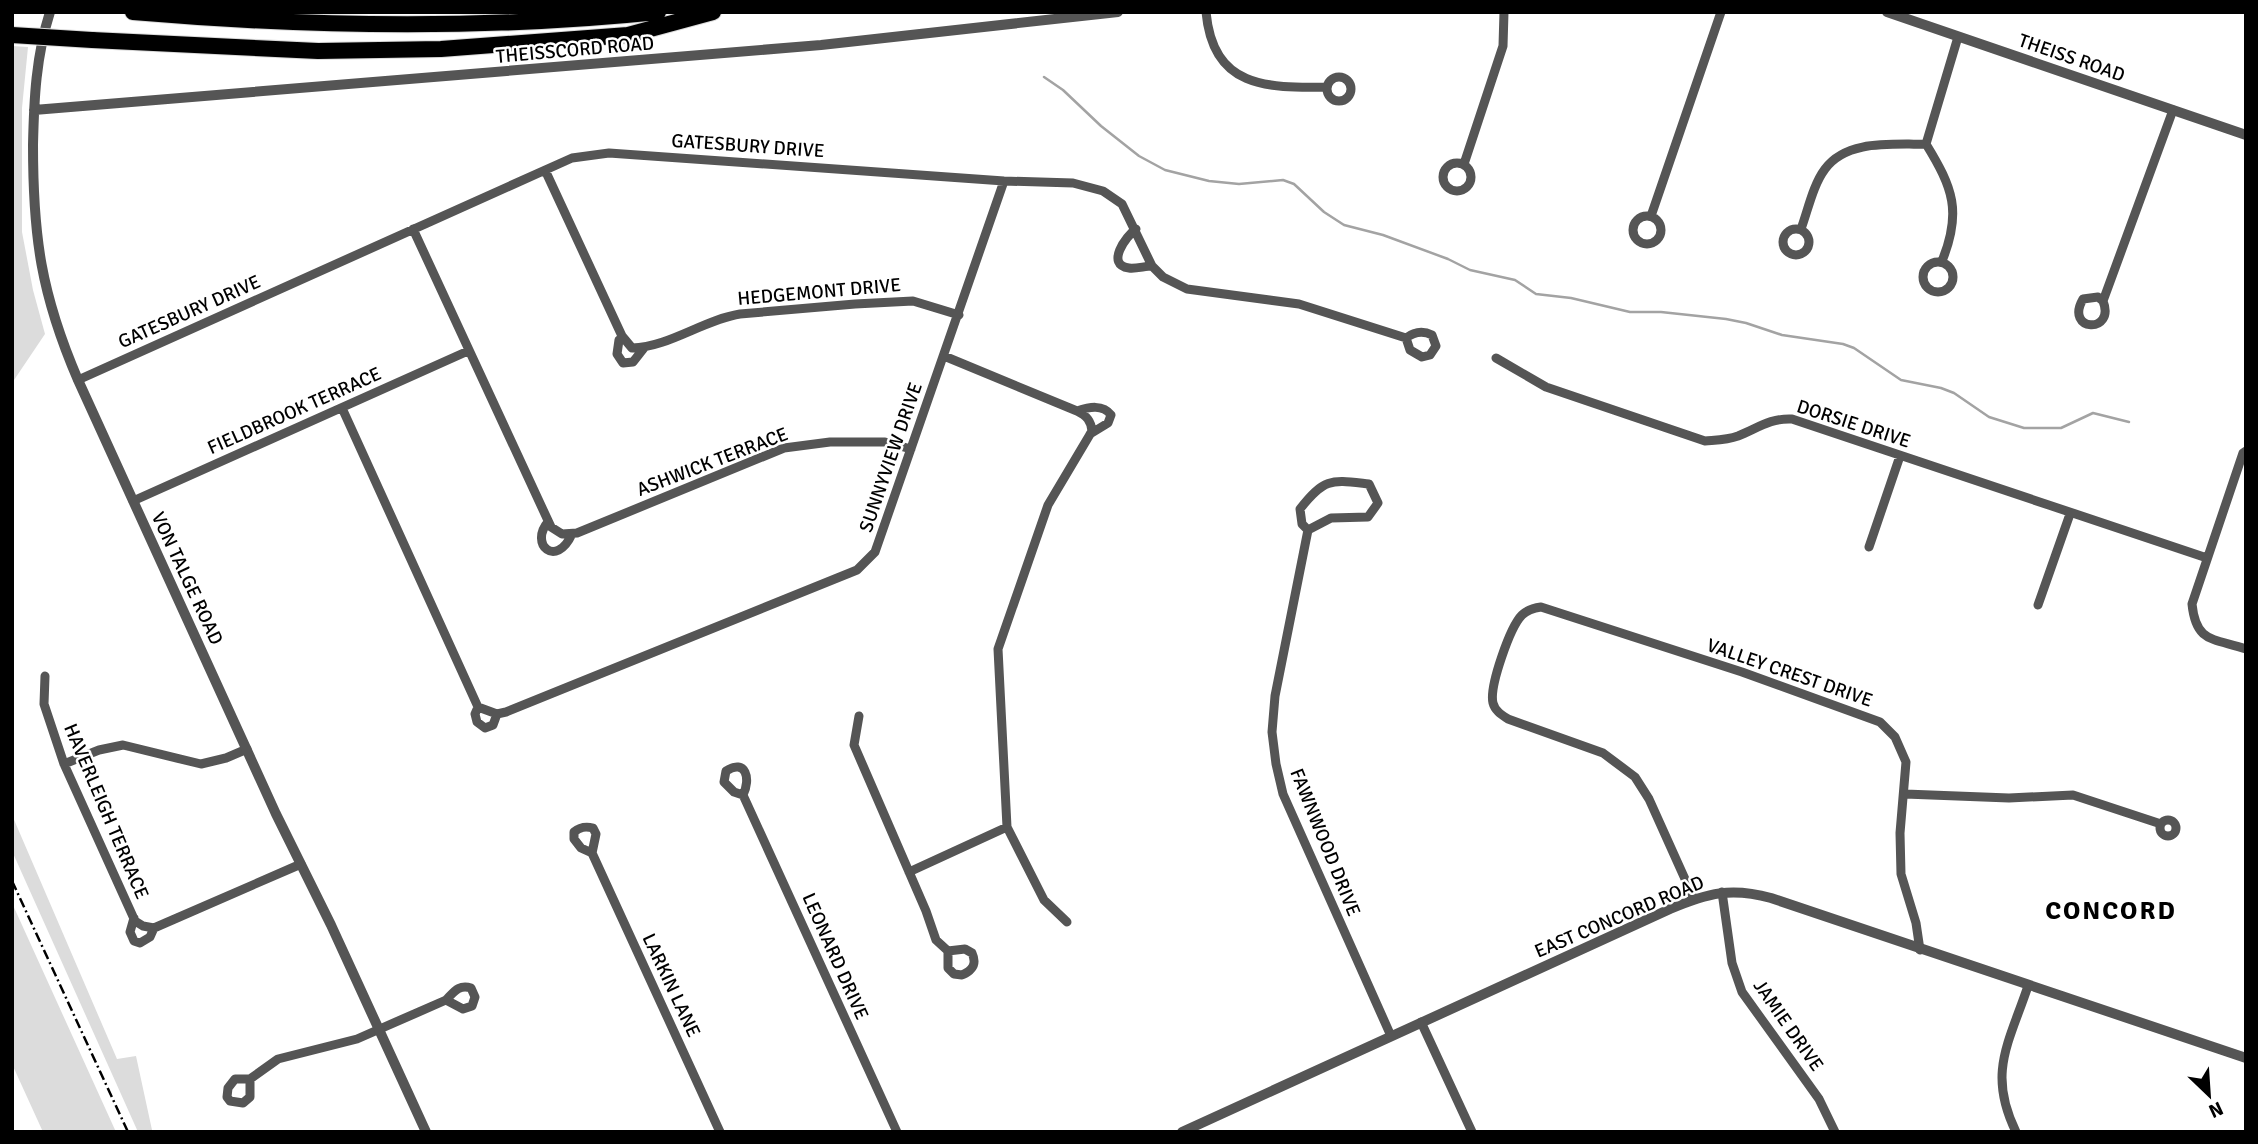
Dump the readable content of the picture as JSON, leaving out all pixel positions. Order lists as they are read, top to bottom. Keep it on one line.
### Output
{"streets":{"street":["THEISSCORD ROAD","THEISS ROAD","GATESBURY DRIVE","HEDGEMONT DRIVE","FIELDBROOK TERRACE","DORSIE DRIVE","SUNNYVIEW DRIVE","ASHWICK TERRACE","VON TALGE ROAD","VALLEY CREST DRIVE","HAVERLEIGH TERRACE","FAWNWOOD DRIVE","EAST CONCORD ROAD","LEONARD DRIVE","LARKIN LANE","JAMIE DRIVE"]},"crossings":[["THEISSCORD ROAD","VON TALGE ROAD"],["GATESBURY DRIVE","HEDGEMONT DRIVE"],["GATESBURY DRIVE","SUNNYVIEW DRIVE"],["GATESBURY DRIVE","ASHWICK TERRACE"],["GATESBURY DRIVE","VON TALGE ROAD"],["HEDGEMONT DRIVE","SUNNYVIEW DRIVE"],["FIELDBROOK TERRACE","SUNNYVIEW DRIVE"],["FIELDBROOK TERRACE","ASHWICK TERRACE"],["FIELDBROOK TERRACE","VON TALGE ROAD"],["SUNNYVIEW DRIVE","ASHWICK TERRACE"],["VON TALGE ROAD","HAVERLEIGH TERRACE"],["VALLEY CREST DRIVE","EAST CONCORD ROAD"],["FAWNWOOD DRIVE","EAST CONCORD ROAD"],["EAST CONCORD ROAD","JAMIE DRIVE"]],"districts":["CONCORD"],"north":"bottom right"}
